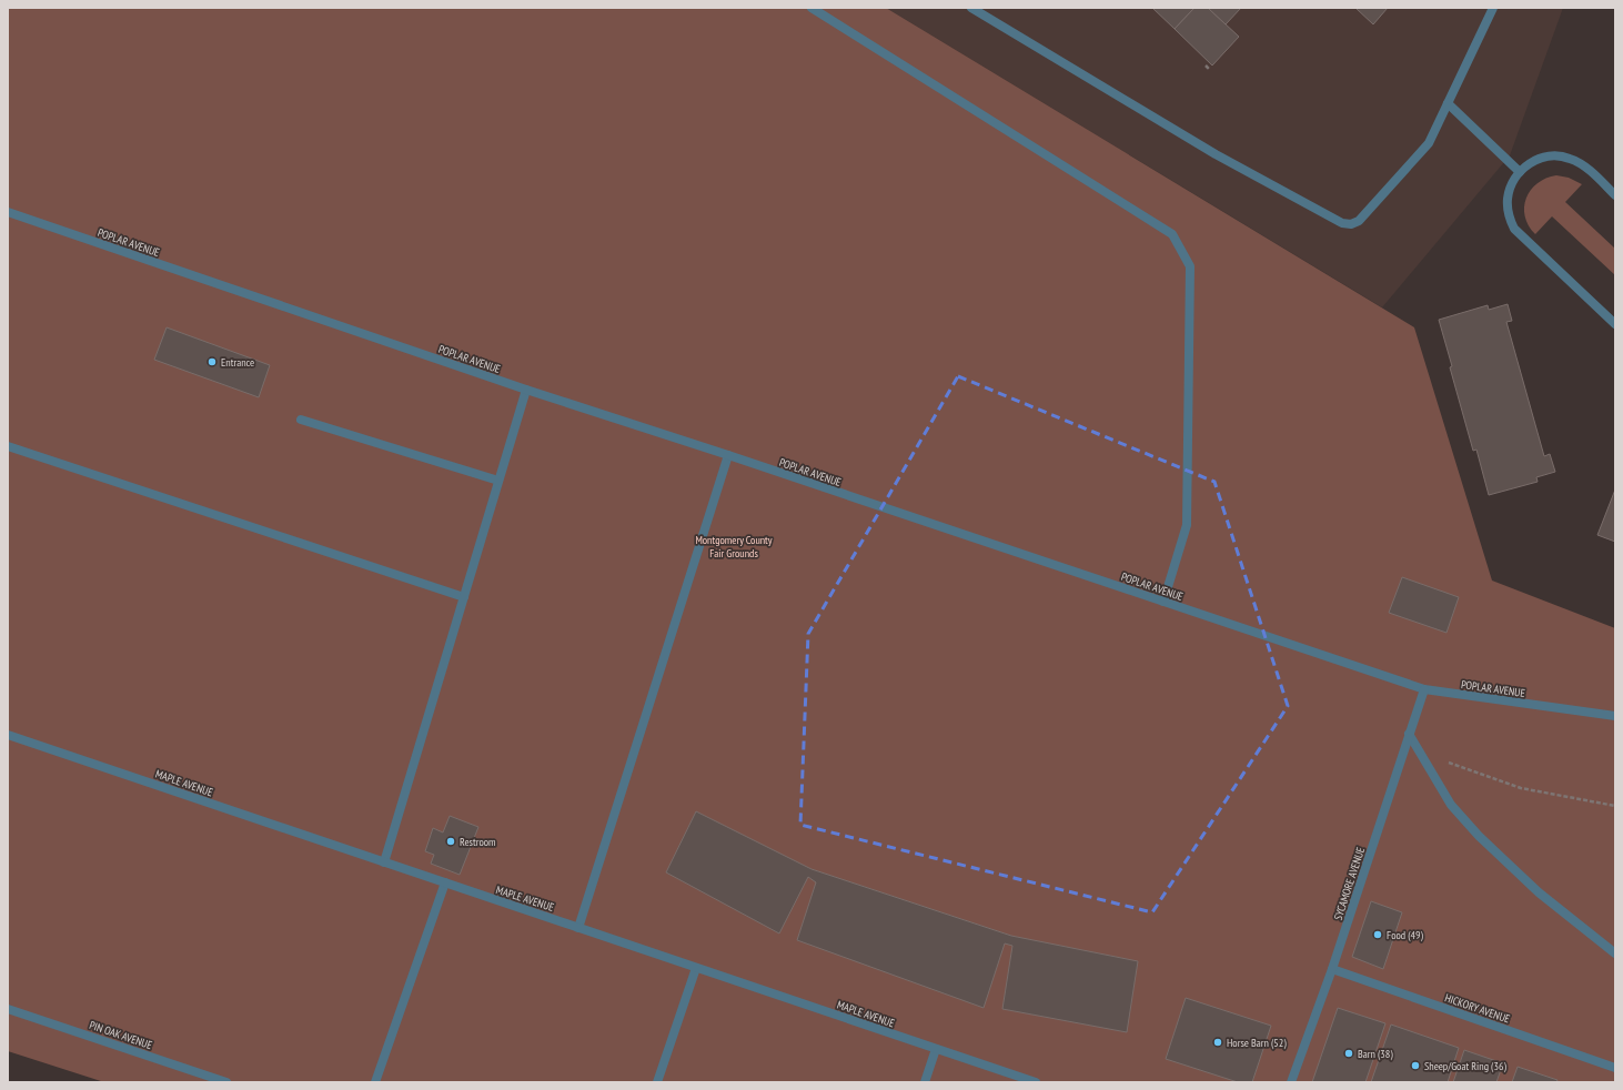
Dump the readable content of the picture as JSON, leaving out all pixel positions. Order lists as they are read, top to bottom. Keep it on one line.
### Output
{"streets":{"street":["POPLAR AVENUE","MAPLE AVENUE","SYCAMORE AVENUE","HICKORY AVENUE","PIN OAK AVENUE"]},"crossings":[["POPLAR AVENUE","SYCAMORE AVENUE"],["SYCAMORE AVENUE","HICKORY AVENUE"]],"parks":["Montgomery County Fair Grounds"],"places":["Entrance","Restroom","Food (49)","Horse Barn (52)","Barn (38)","Sheep/Goat Ring (36)"]}
